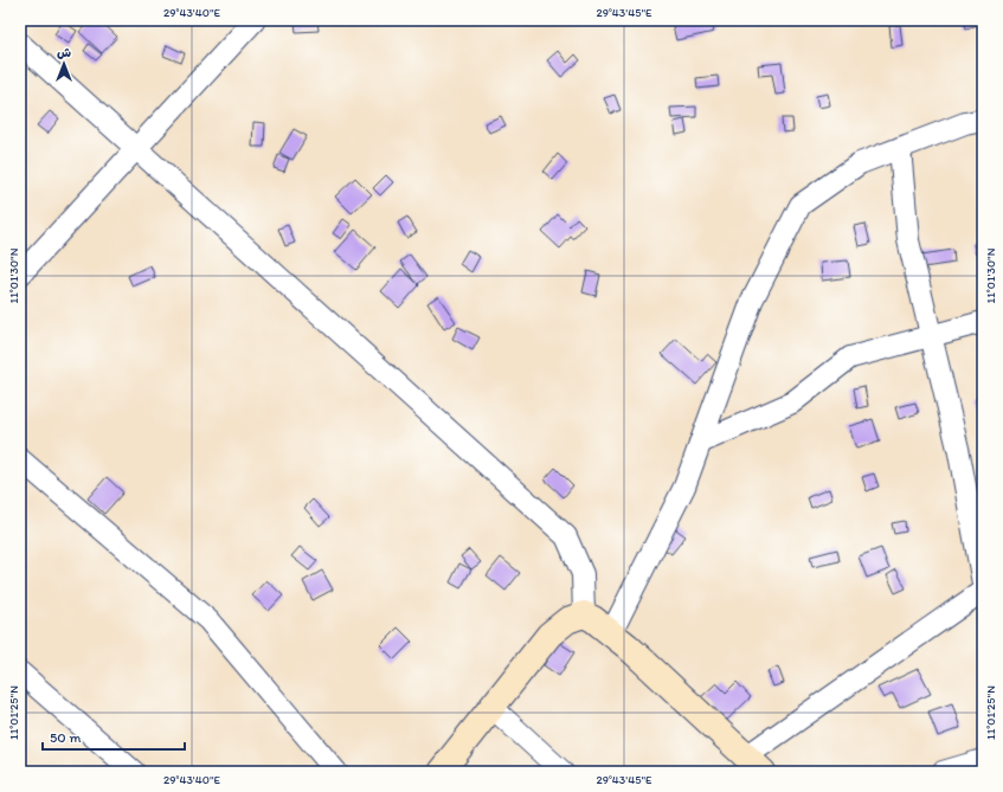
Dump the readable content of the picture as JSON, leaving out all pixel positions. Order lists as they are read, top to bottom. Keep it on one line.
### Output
{"scale_bar":"50 m","north":"top","coordinates":["29°43'40\"E","29°43'45\"E","11°01'30\"N","11°01'25\"N"]}
